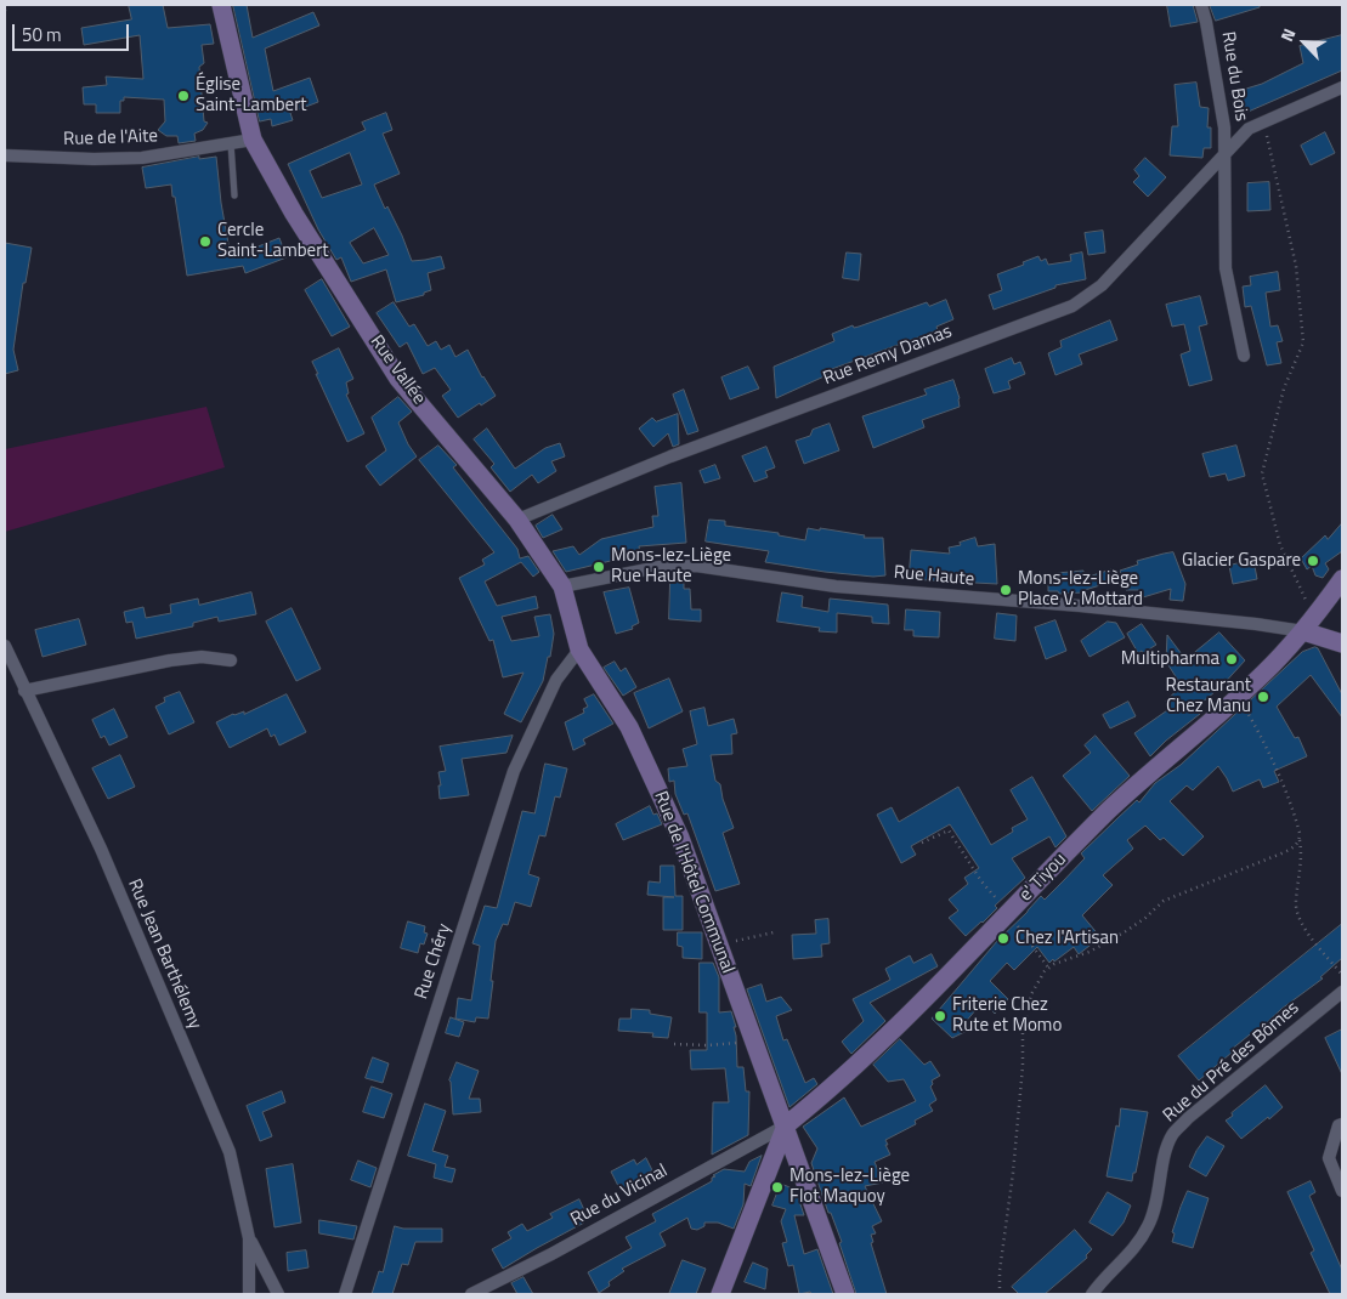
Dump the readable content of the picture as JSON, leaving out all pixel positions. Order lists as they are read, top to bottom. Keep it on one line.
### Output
{"streets":{"street":["Rue du Bois","Rue de l'Aite","Rue Remy Damas","Rue Vallée","Rue Haute","e' Tiyou","Rue de l'Hôtel Communal","Rue Jean Barthélemy","Rue Chéry","Rue du Pré des Bômes","Rue du Vicinal"]},"crossings":[["Rue du Bois","Rue Remy Damas"],["Rue de l'Aite","Rue Vallée"],["Rue Remy Damas","Rue Vallée"],["Rue Vallée","Rue Haute"],["Rue Vallée","Rue de l'Hôtel Communal"],["Rue Haute","e' Tiyou"],["Rue Haute","Rue de l'Hôtel Communal"],["e' Tiyou","Rue de l'Hôtel Communal"],["e' Tiyou","Rue du Vicinal"],["Rue de l'Hôtel Communal","Rue Chéry"],["Rue de l'Hôtel Communal","Rue du Vicinal"]],"places":["Église Saint-Lambert","Cercle Saint-Lambert","Glacier Gaspare","Mons-lez-Liège Rue Haute","Mons-lez-Liège Place V. Mottard","Multipharma","Restaurant Chez Manu","Chez l'Artisan","Friterie Chez Rute et Momo","Mons-lez-Liège Flot Maquoy"],"scale_bar":"50 m","north":"top left"}
